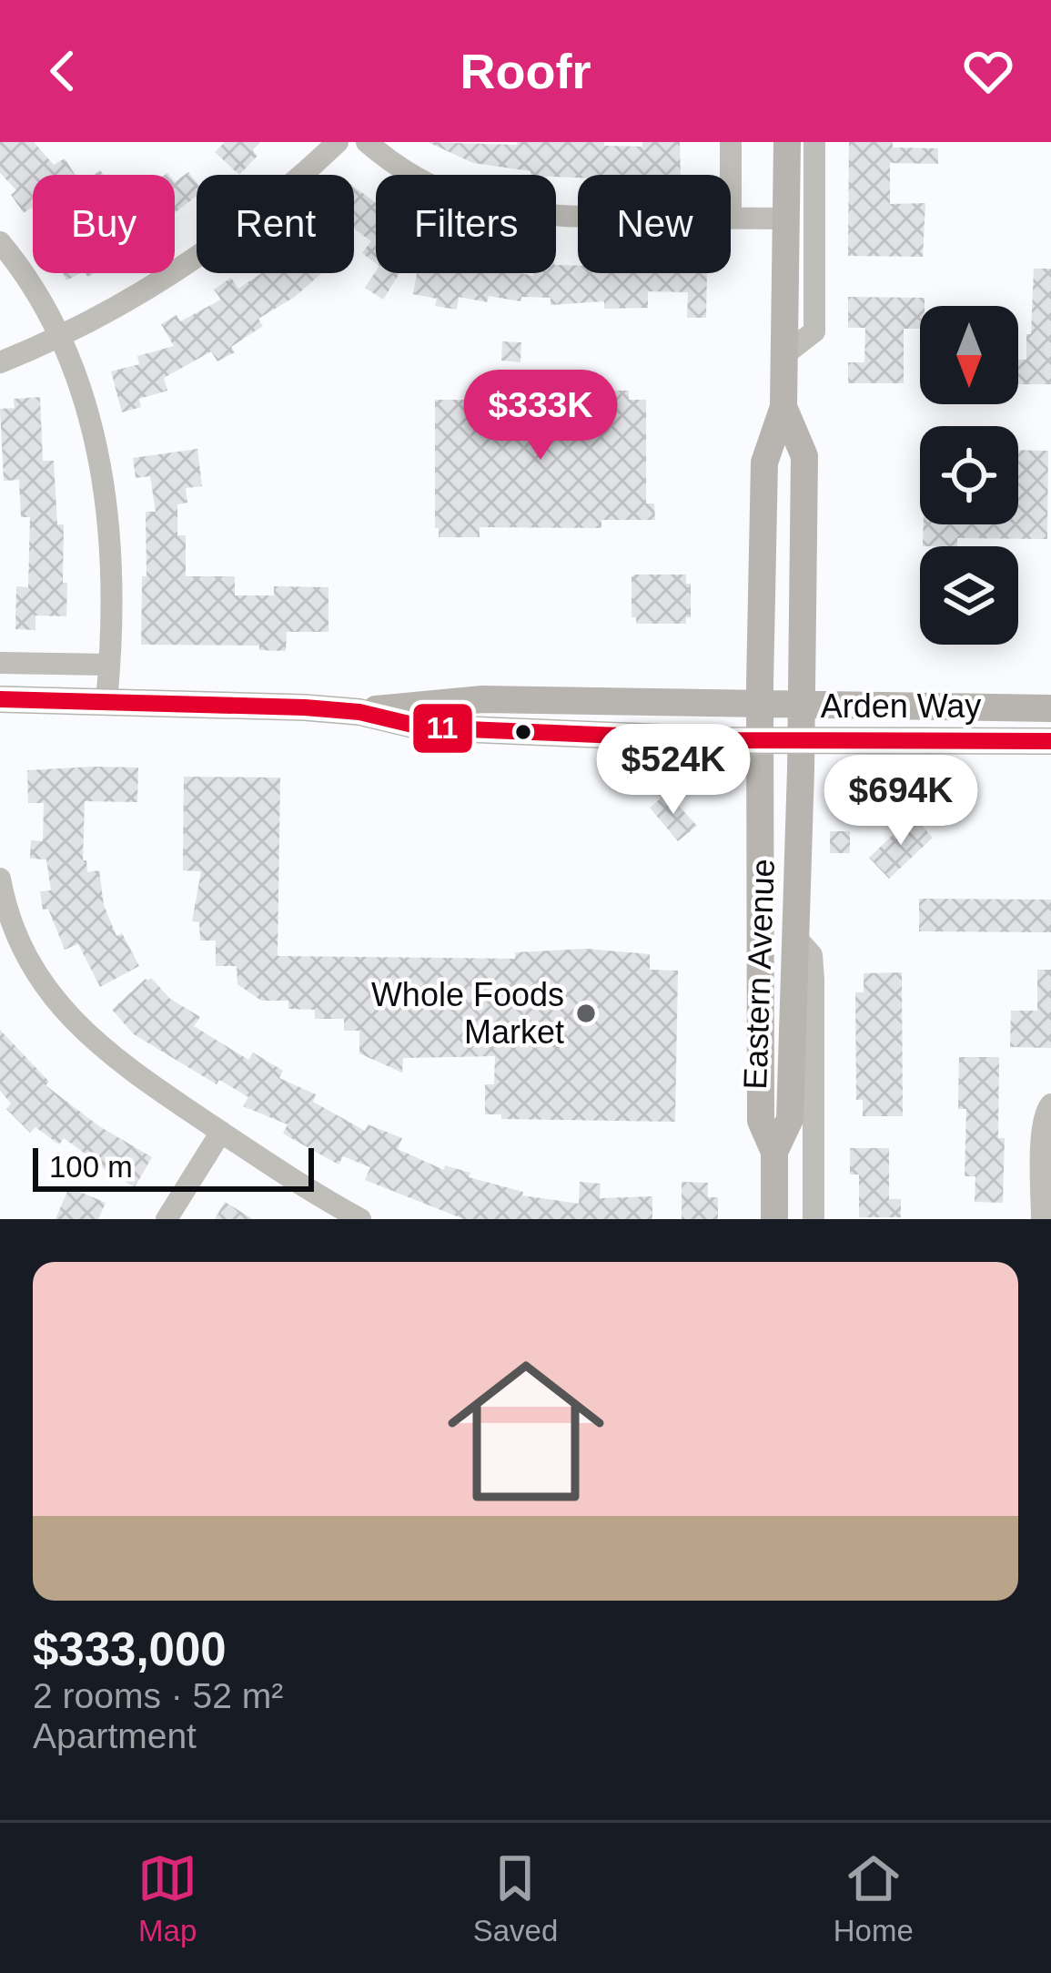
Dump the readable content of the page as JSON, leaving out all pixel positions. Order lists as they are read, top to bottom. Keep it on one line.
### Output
{"streets":{"main road":["Arden Way","Eastern Avenue"]},"crossings":[["Arden Way","Eastern Avenue"]],"places":["Whole Foods Market"],"lines":["transit line 11"],"scale_bar":"100 m","north":"bottom","page":{"header":"Roofr","chip":["Buy","Rent","Filters","New"],"price":["$333K","$524K","$694K"],"scale":"100 m","list":[{"name":"$333,000","note":"2 rooms · 52 m² · Apartment"}],"tabs":["Map","Saved","Home"]}}
